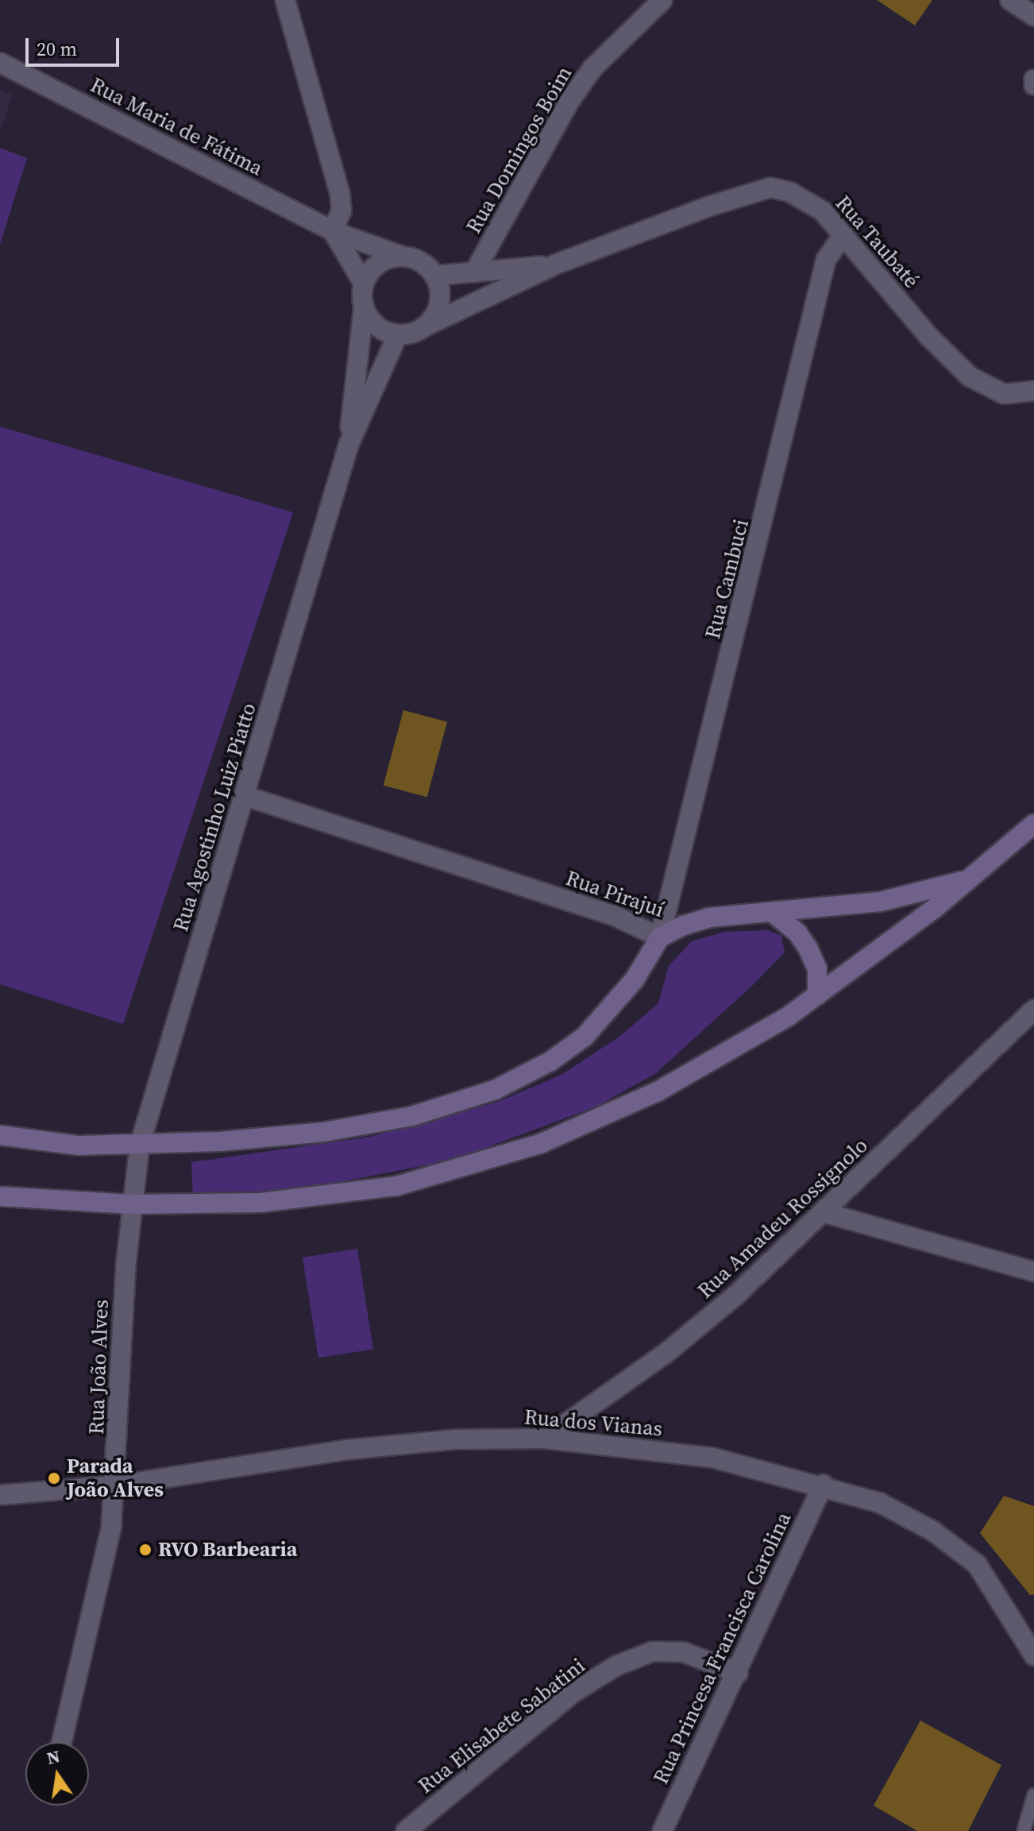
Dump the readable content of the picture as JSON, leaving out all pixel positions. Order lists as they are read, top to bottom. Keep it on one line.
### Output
{"streets":{"main road":["Rua Pirajuí"],"street":["Rua Maria de Fátima","Rua Domingos Boim","Rua Taubaté","Rua Cambuci","Rua Agostinho Luiz Piatto","Rua Amadeu Rossignolo","Rua João Alves","Rua dos Vianas","Rua Princesa Francisca Carolina","Rua Elisabete Sabatini"]},"crossings":[["Rua Domingos Boim","Rua Taubaté"],["Rua Taubaté","Rua Cambuci"],["Rua Taubaté","Rua Agostinho Luiz Piatto"],["Rua Cambuci","Rua Pirajuí"],["Rua Agostinho Luiz Piatto","Rua Pirajuí"],["Rua Agostinho Luiz Piatto","Rua João Alves"],["Rua Amadeu Rossignolo","Rua dos Vianas"],["Rua João Alves","Rua dos Vianas"],["Rua dos Vianas","Rua Princesa Francisca Carolina"],["Rua Princesa Francisca Carolina","Rua Elisabete Sabatini"]],"places":["Parada João Alves","RVO Barbearia"],"scale_bar":"20 m","north":"top"}
